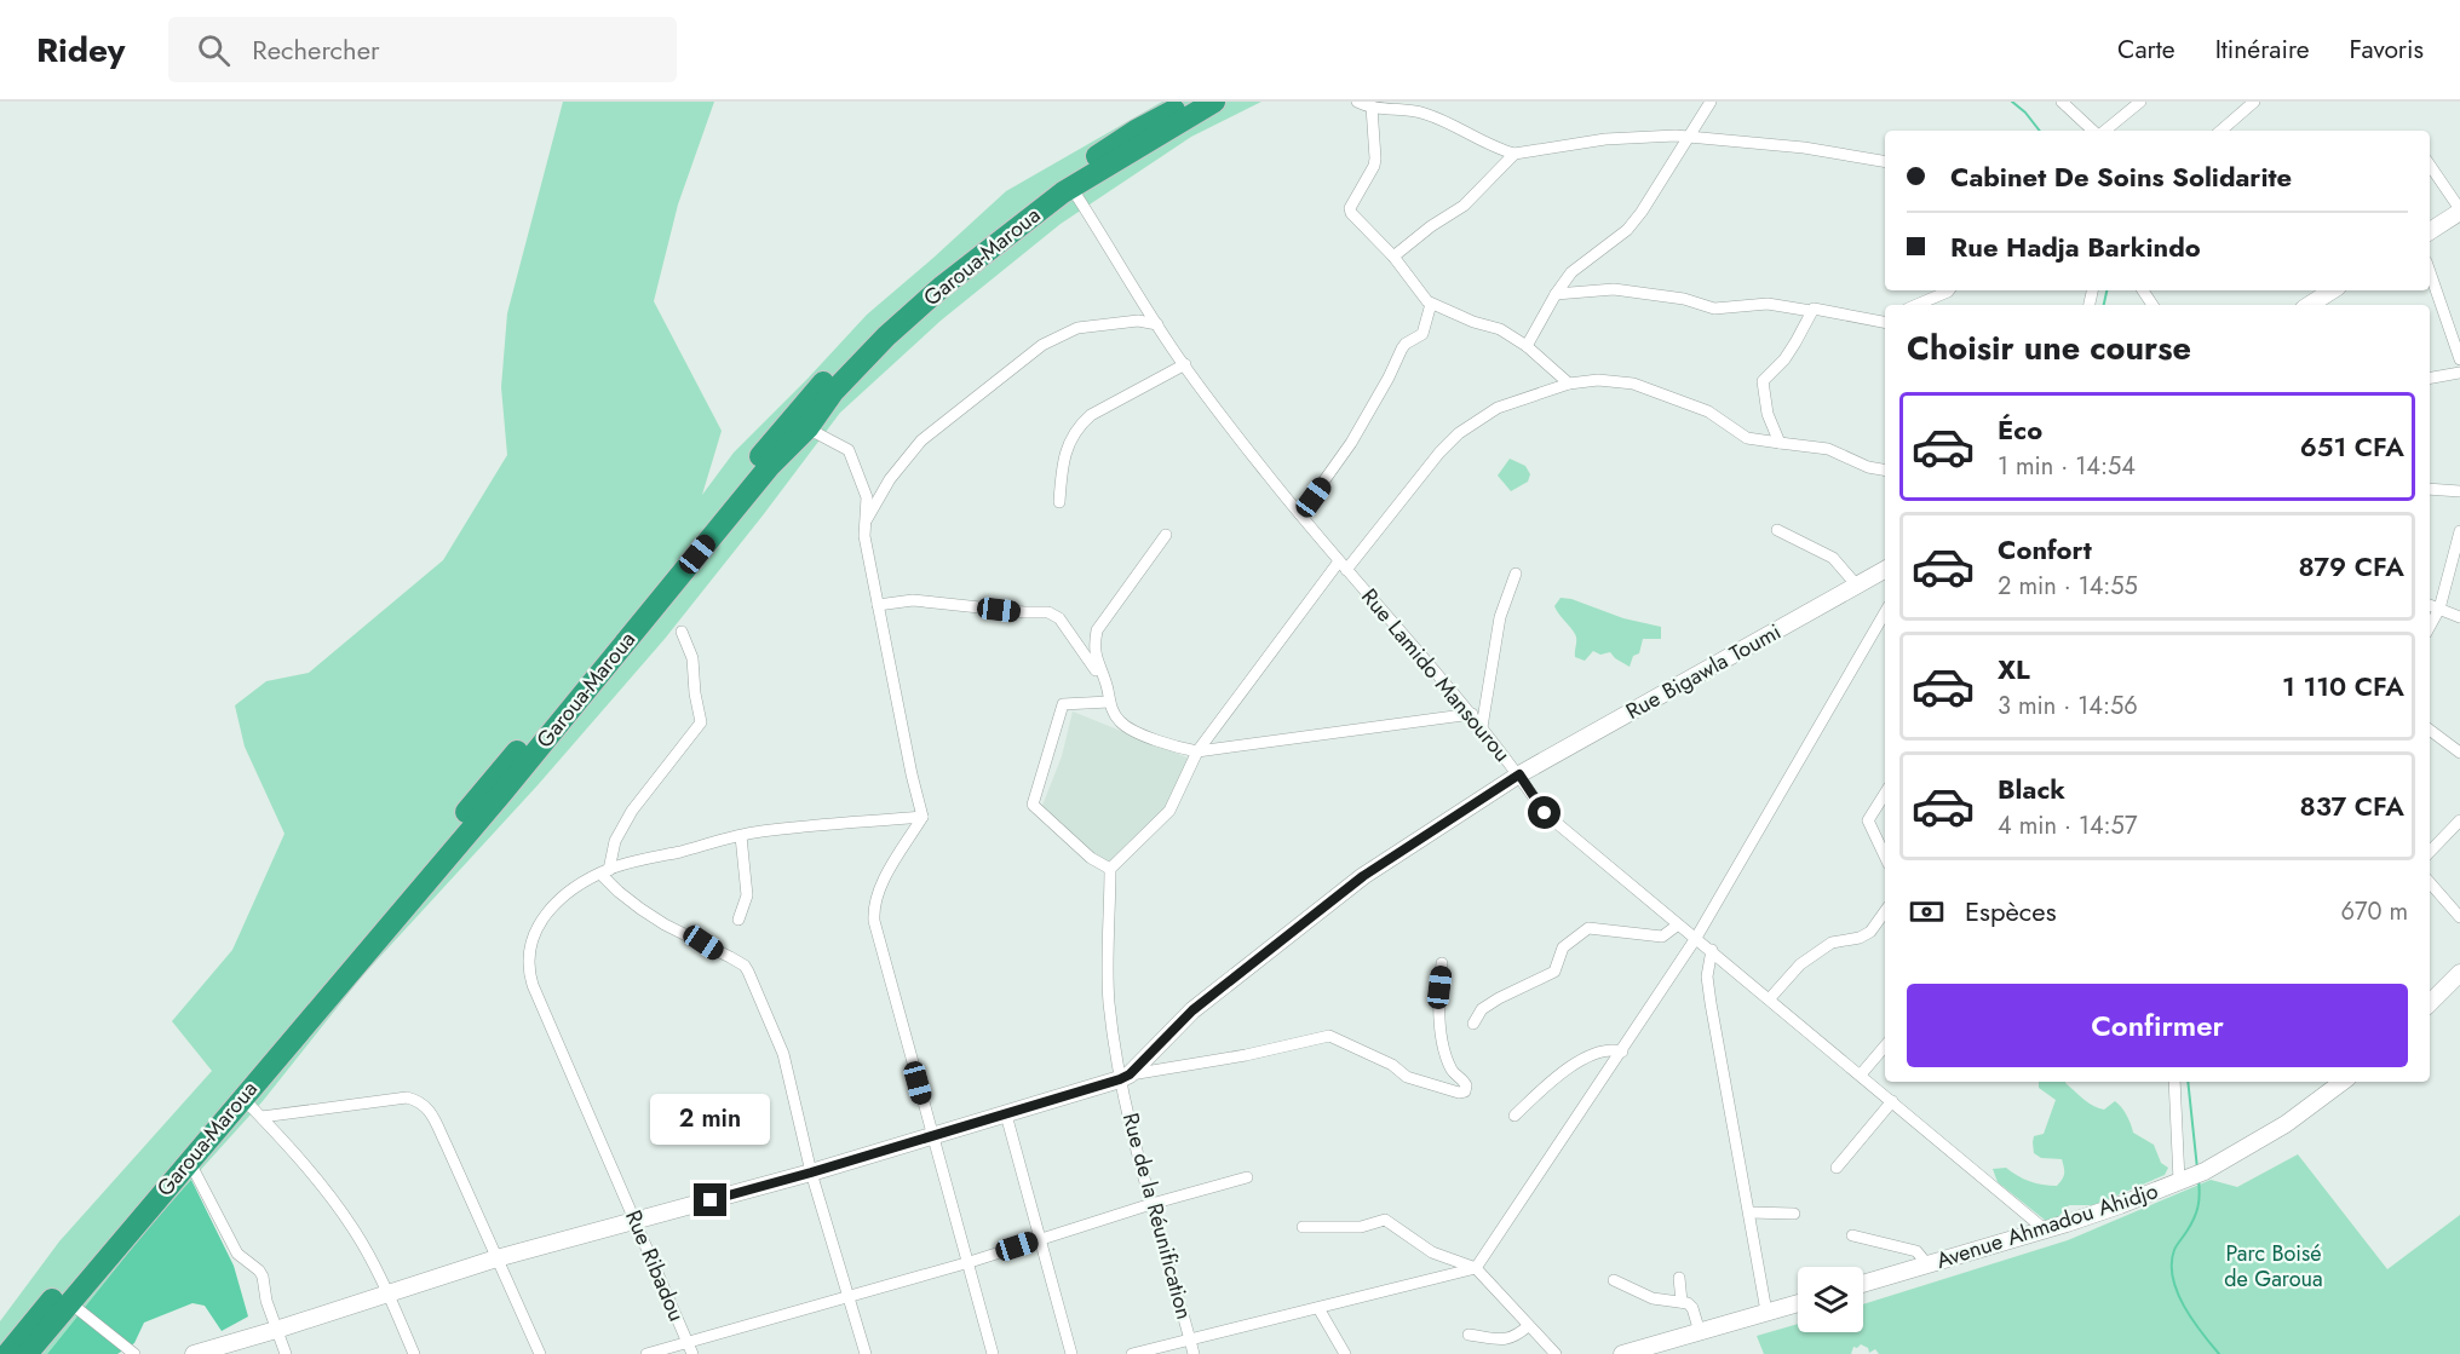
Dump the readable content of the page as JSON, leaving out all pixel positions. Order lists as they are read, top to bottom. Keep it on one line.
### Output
{"streets":{"highway":["Garoua-Maroua"],"street":["Rue Bigawla Toumi","Rue Lamido Mansourou","Rue de la Réunification","Avenue Ahmadou Ahidjo","Rue Ribadou"]},"crossings":[["Garoua-Maroua","Rue Lamido Mansourou"],["Rue Bigawla Toumi","Rue Lamido Mansourou"],["Rue Bigawla Toumi","Rue de la Réunification"],["Rue Lamido Mansourou","Avenue Ahmadou Ahidjo"]],"parks":["Parc Boisé de Garoua"],"page":{"header":"Ridey","search":"Rechercher","nav":["Carte","Itinéraire","Favoris"],"banner":["Cabinet De Soins Solidarite","Rue Hadja Barkindo"],"heading":"Choisir une course","list":[{"name":"Éco","note":"1 min · 14:54","value":"651 CFA"},{"name":"Confort","note":"2 min · 14:55","value":"879 CFA"},{"name":"XL","note":"3 min · 14:56","value":"1 110 CFA"},{"name":"Black","note":"4 min · 14:57","value":"837 CFA"}],"pay":["Espèces","670 m"],"buttons":"Confirmer","bubble":"2 min"}}
